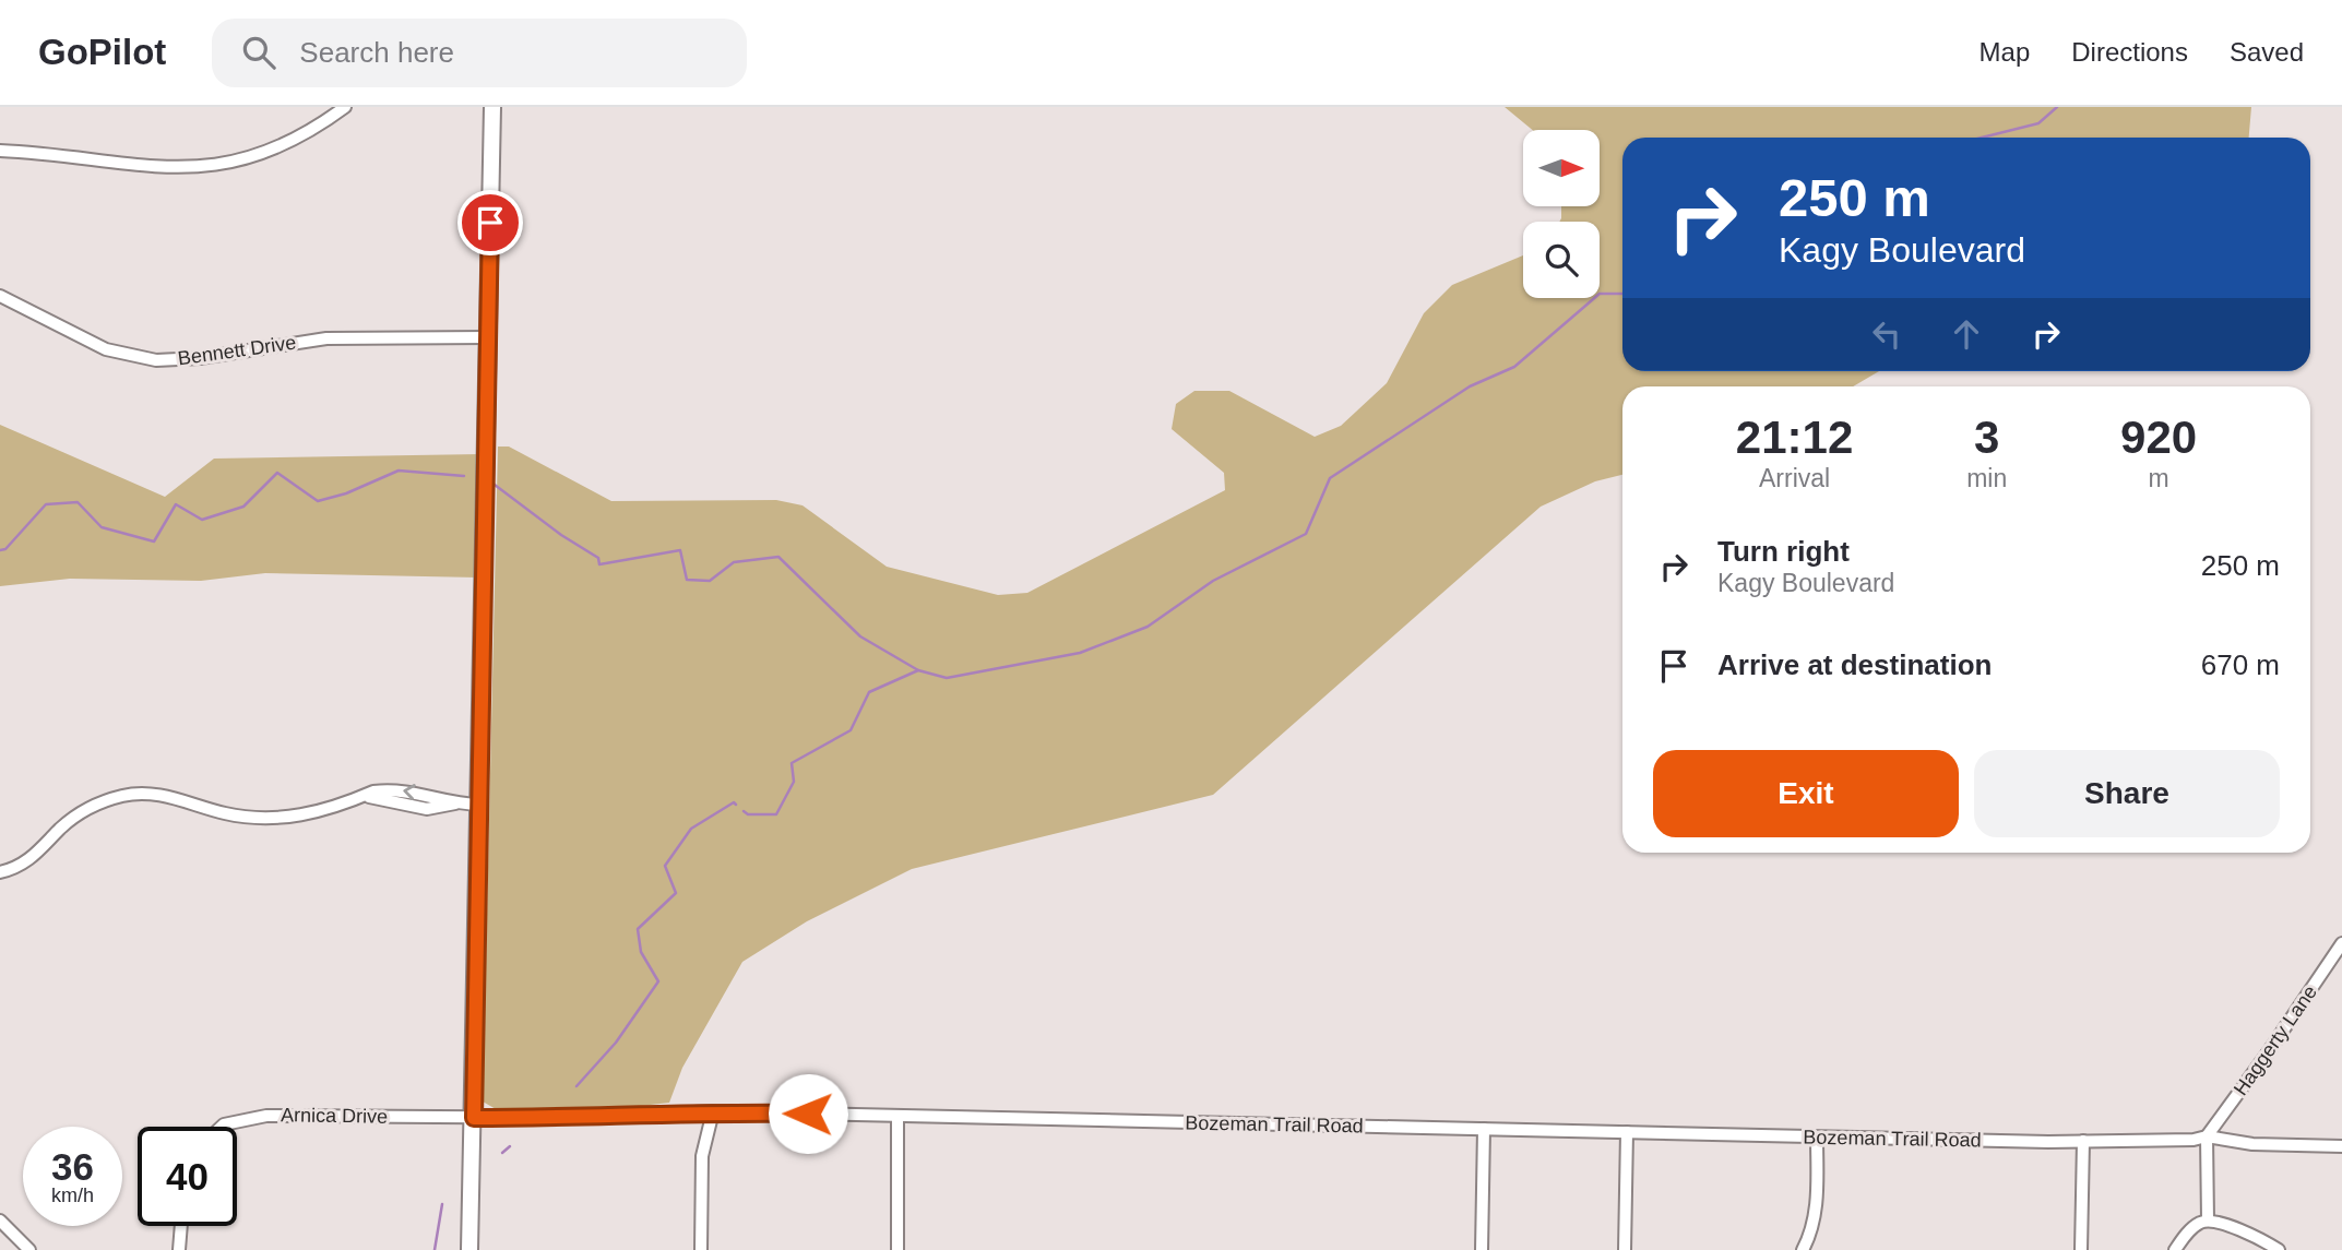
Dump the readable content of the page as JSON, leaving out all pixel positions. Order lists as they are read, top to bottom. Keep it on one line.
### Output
{"streets":{"street":["Bennett Drive","Haggerty Lane","Arnica Drive","Bozeman Trail Road"]},"crossings":[["Haggerty Lane","Bozeman Trail Road"],["Arnica Drive","Bozeman Trail Road"]],"north":"right","page":{"header":"GoPilot","search":"Search here","nav":["Map","Directions","Saved"],"turn":["250 m","Kagy Boulevard"],"eta":["21:12","Arrival","3","min","920","m"],"list":[{"name":"Turn right","note":"Kagy Boulevard","value":"250 m"},{"name":"Arrive at destination","value":"670 m"}],"buttons":["Exit","Share"],"speed":"36 km/h","limit":"40"}}
